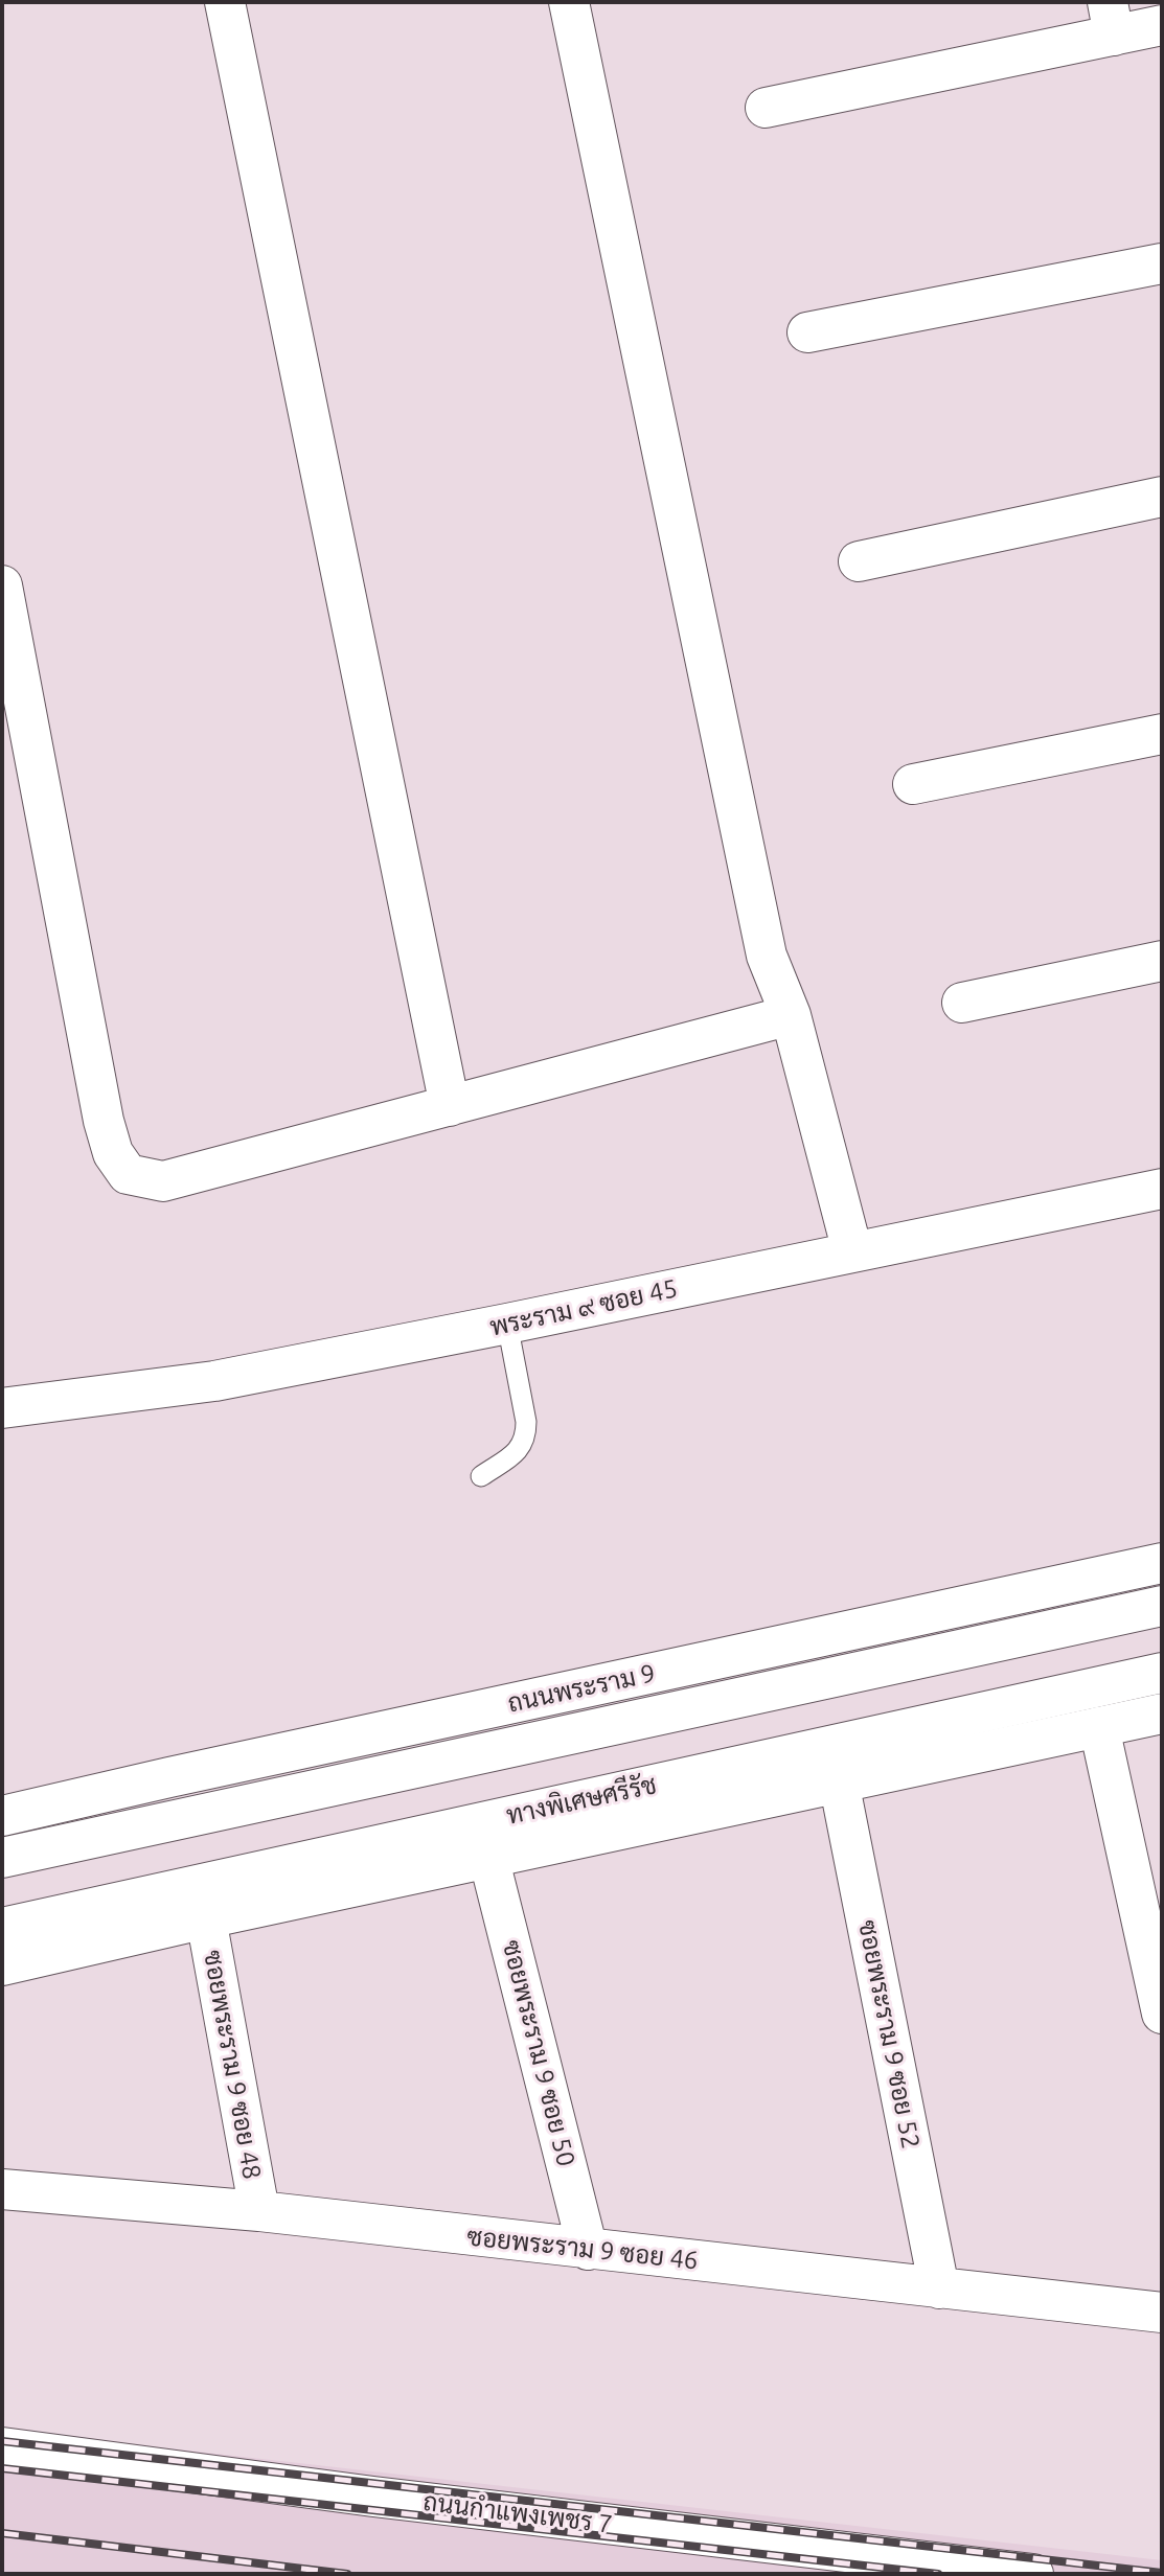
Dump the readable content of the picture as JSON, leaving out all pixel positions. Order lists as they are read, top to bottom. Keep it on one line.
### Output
{"streets":{"main road":["พระราม ๙ ซอย 45","ถนนพระราม 9","ทางพิเศษศรีรัช","ซอยพระราม 9 ซอย 52","ซอยพระราม 9 ซอย 50","ซอยพระราม 9 ซอย 48","ซอยพระราม 9 ซอย 46","ถนนกำแพงเพชร 7"]},"crossings":[["ซอยพระราม 9 ซอย 52","ซอยพระราม 9 ซอย 46"],["ซอยพระราม 9 ซอย 50","ซอยพระราม 9 ซอย 46"],["ซอยพระราม 9 ซอย 48","ซอยพระราม 9 ซอย 46"]]}
